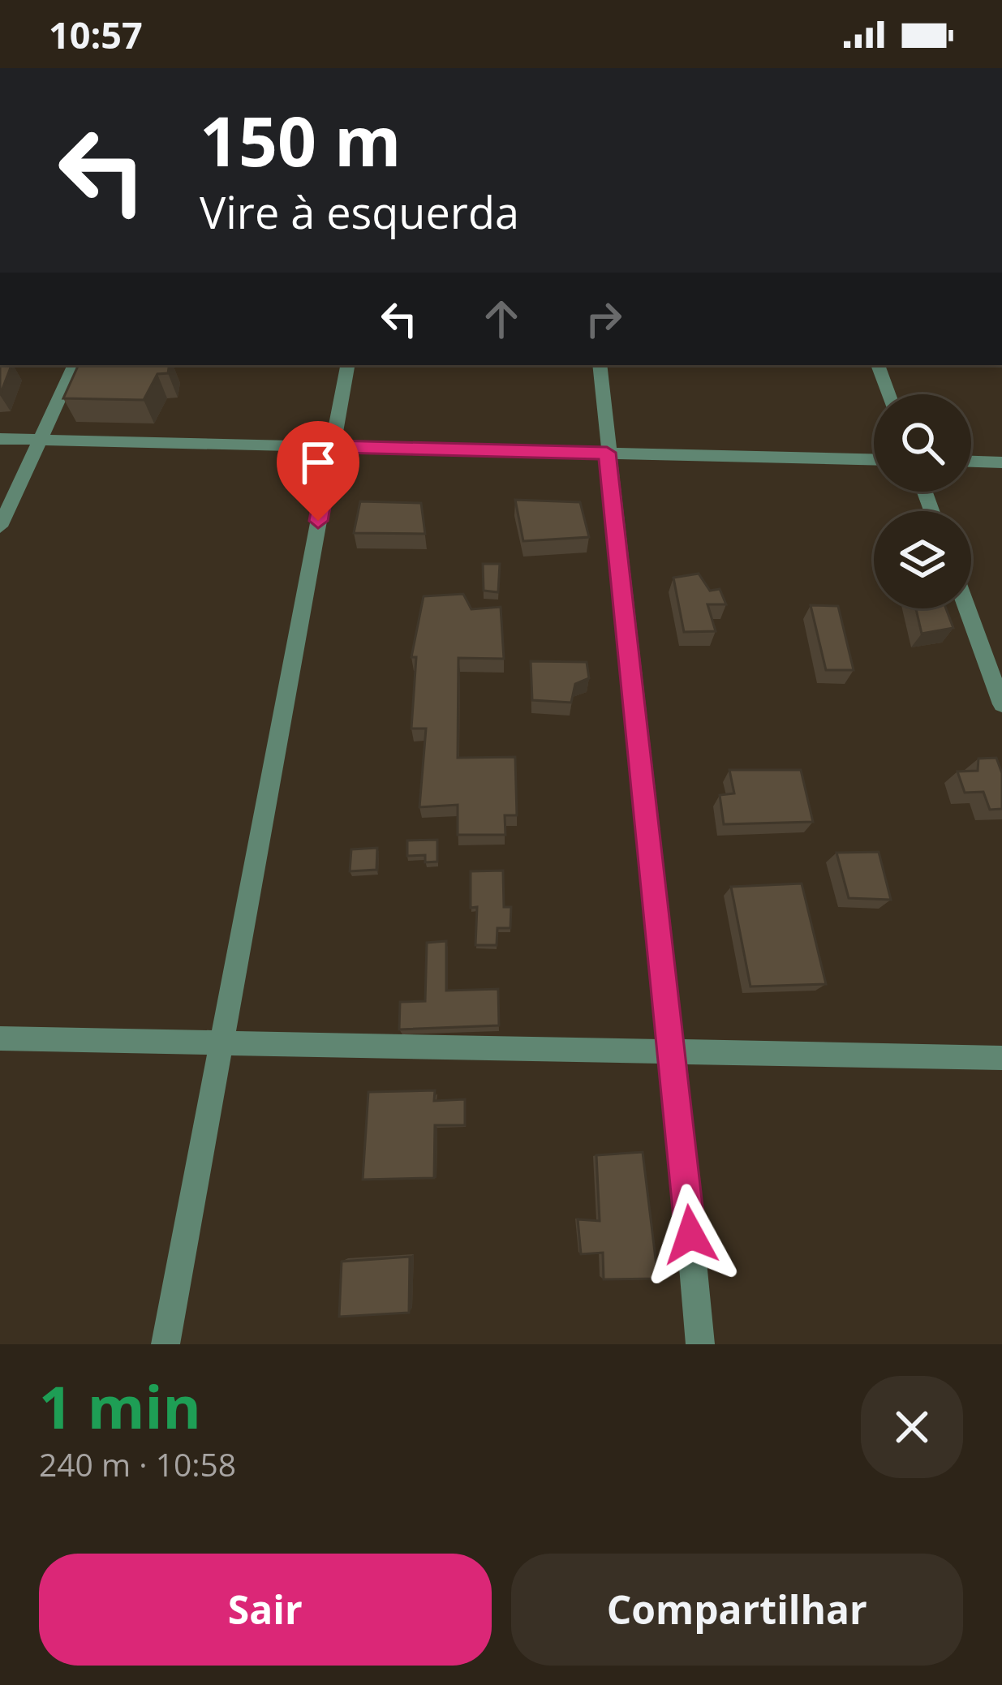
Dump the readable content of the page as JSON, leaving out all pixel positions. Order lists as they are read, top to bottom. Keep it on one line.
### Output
{"page":{"status":"10:57","turn":["150 m","Vire à esquerda"],"heading":["1 min","240 m · 10:58"],"buttons":["Sair","Compartilhar"]}}
